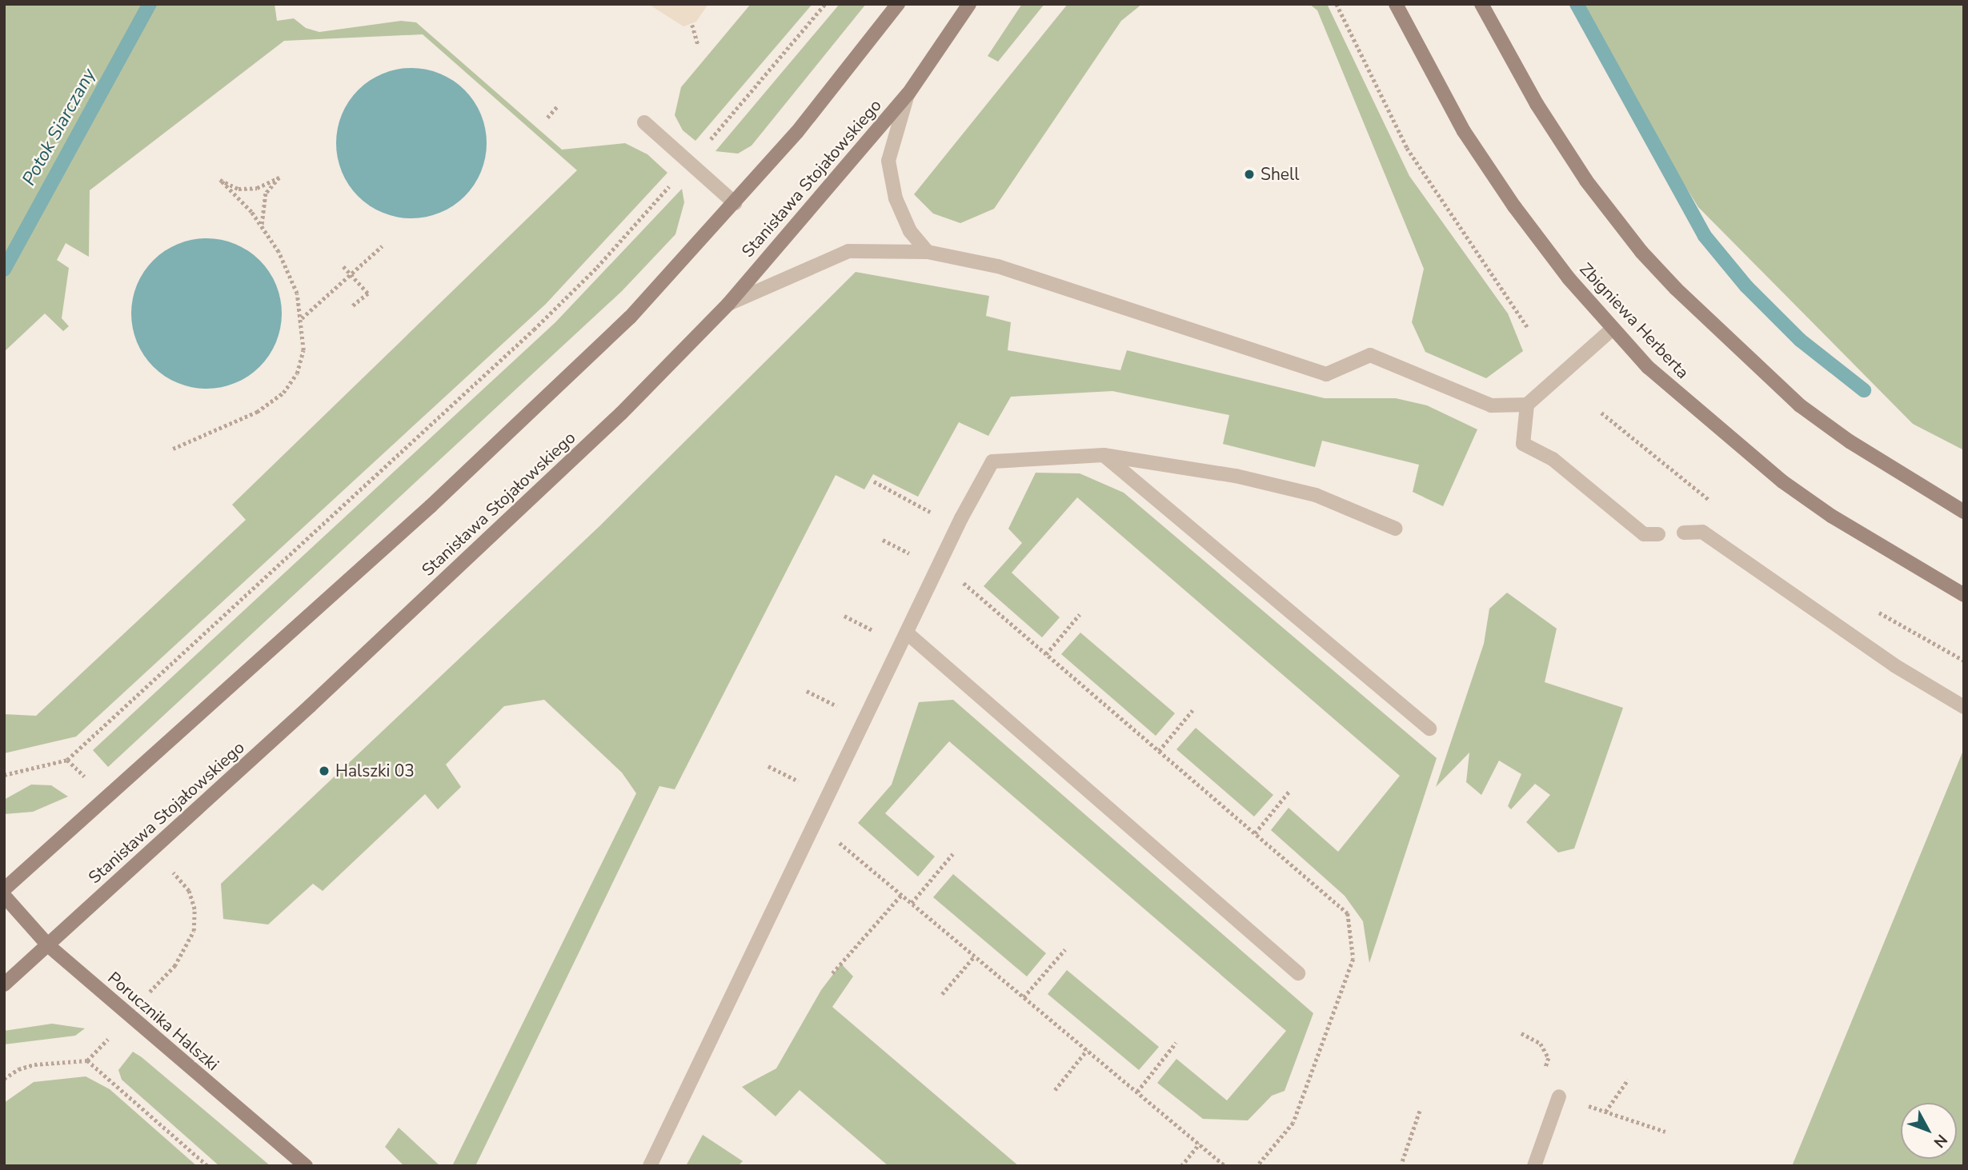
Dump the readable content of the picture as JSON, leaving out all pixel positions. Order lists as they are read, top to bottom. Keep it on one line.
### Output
{"streets":{"street":["Stanisława Stojałowskiego","Zbigniewa Herberta","Porucznika Halszki"]},"crossings":[["Stanisława Stojałowskiego","Porucznika Halszki"]],"water":["Potok Siarczany"],"places":["Shell","Halszki 03"],"north":"bottom right"}
